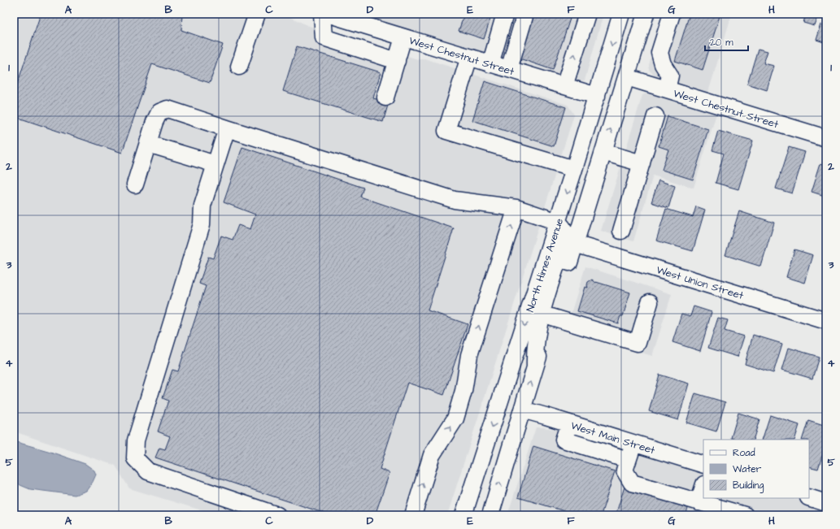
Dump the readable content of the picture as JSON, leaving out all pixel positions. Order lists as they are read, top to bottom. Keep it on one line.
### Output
{"streets":{"street":["West Chestnut Street","North Himes Avenue","West Union Street","West Main Street"]},"crossings":[["West Chestnut Street","North Himes Avenue"]],"legend":["Road","Water","Building"],"scale_bar":"20 m","grid":{"columns":["A","B","C","D","E","F","G","H"],"rows":["1","2","3","4","5"]}}
